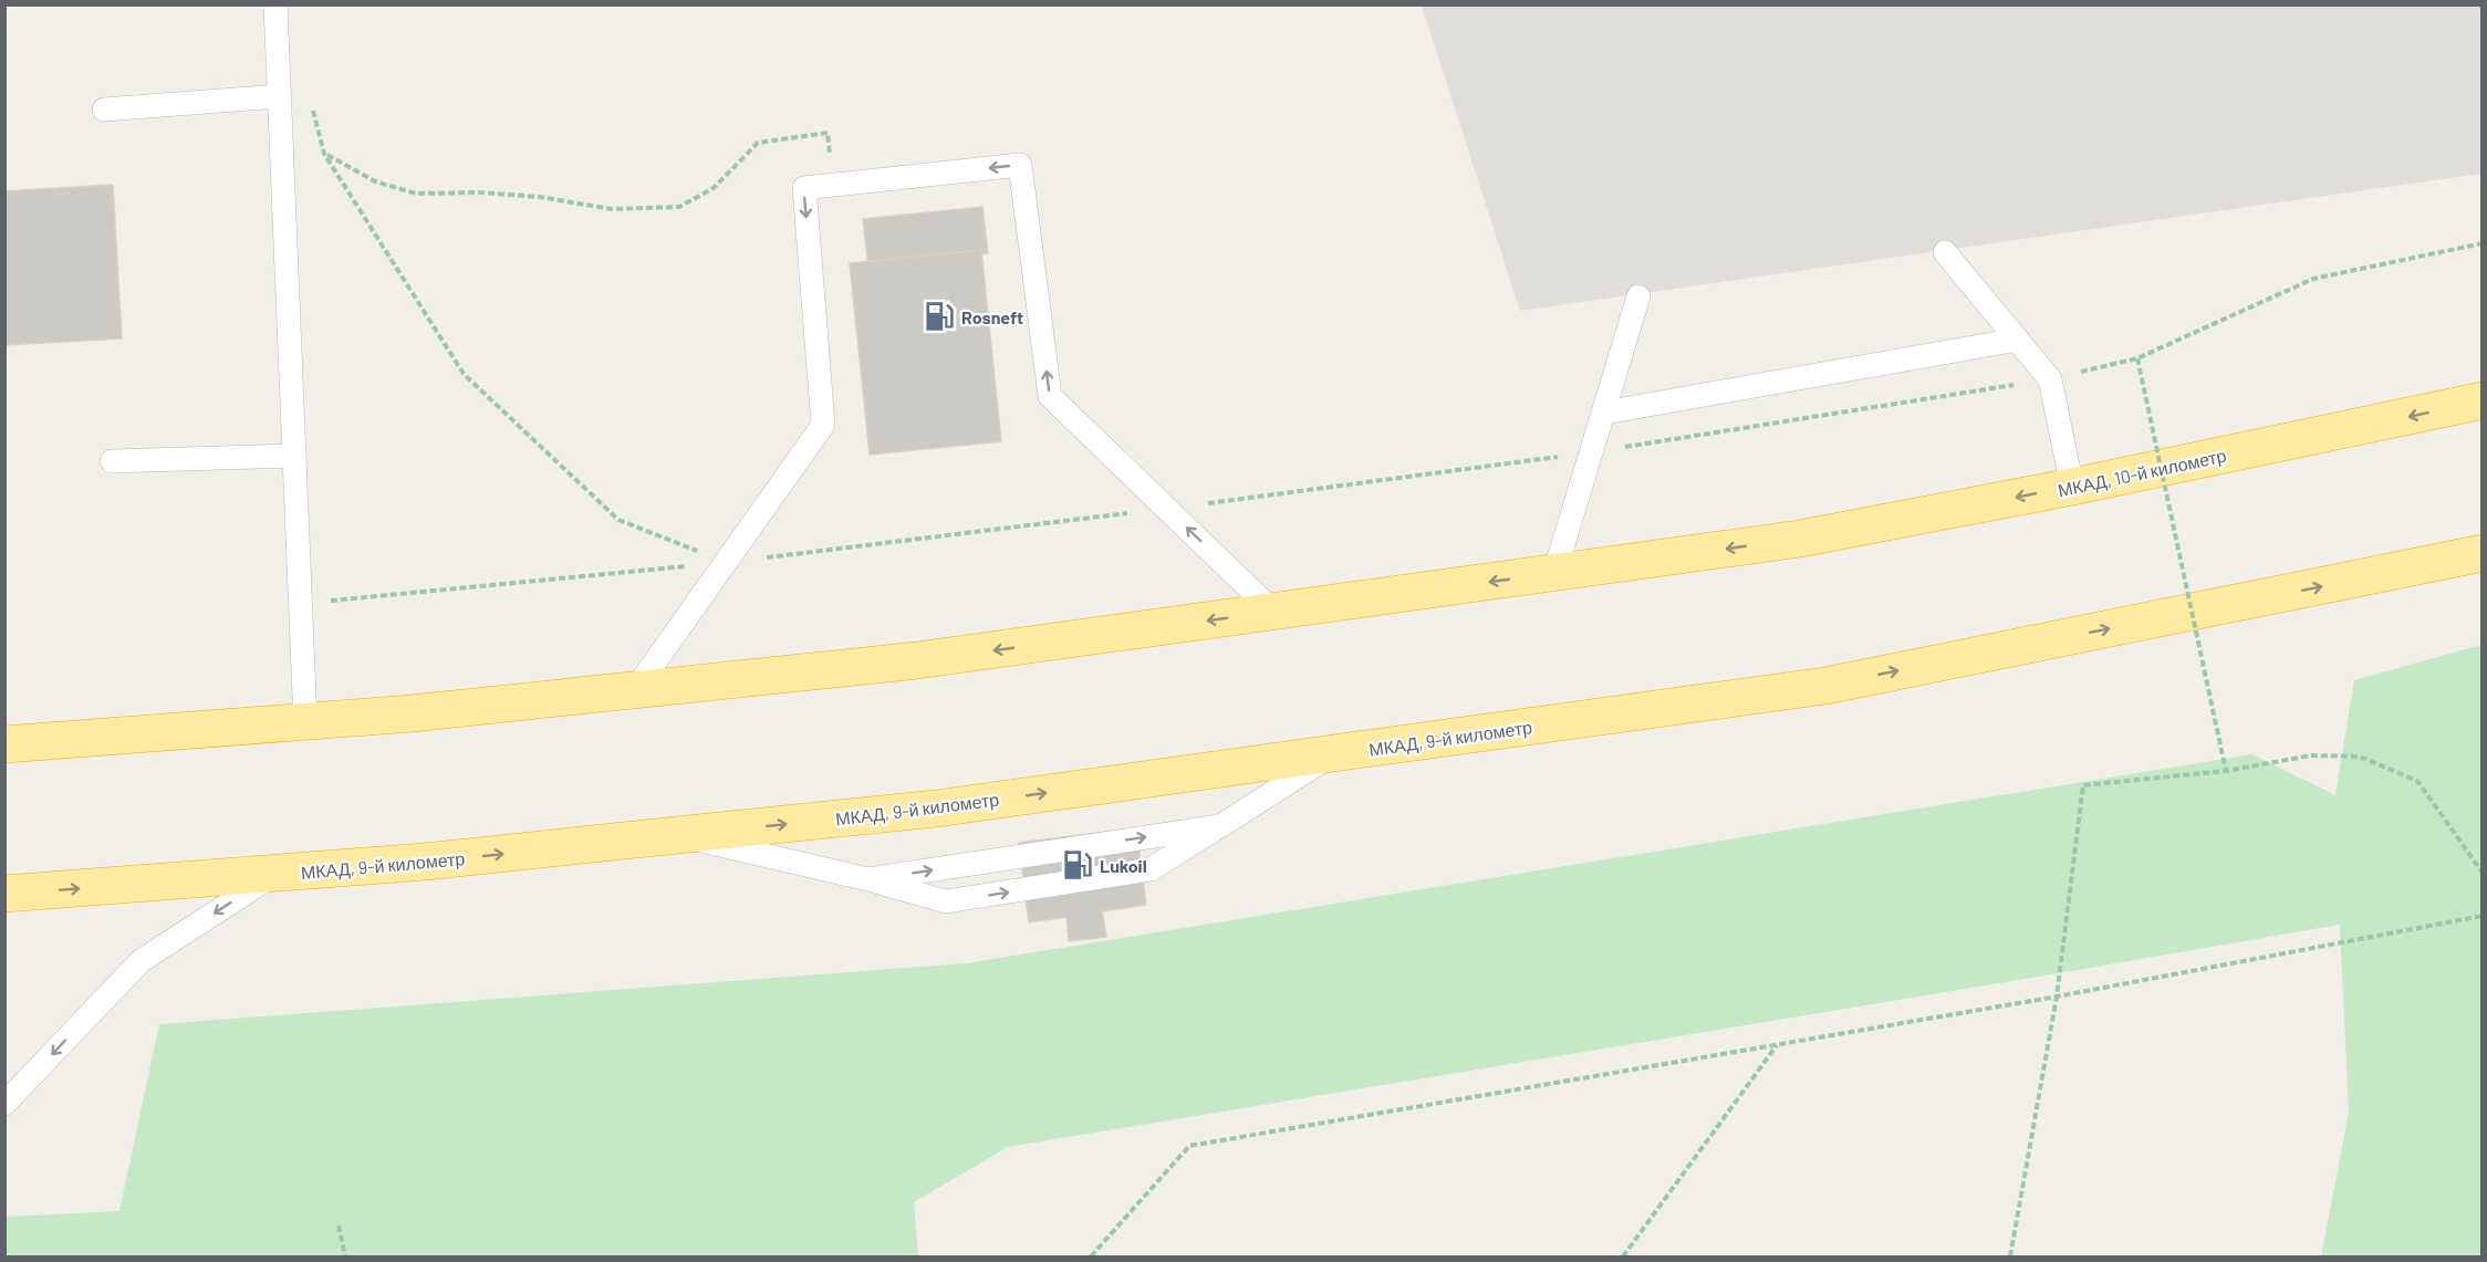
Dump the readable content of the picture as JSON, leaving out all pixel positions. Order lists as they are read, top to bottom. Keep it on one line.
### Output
{"streets":{"highway":["МКАД, 10-й километр","МКАД, 9-й километр"]},"one_way":["МКАД, 10-й километр"],"places":{"fuel station":["Rosneft","Lukoil"]}}
